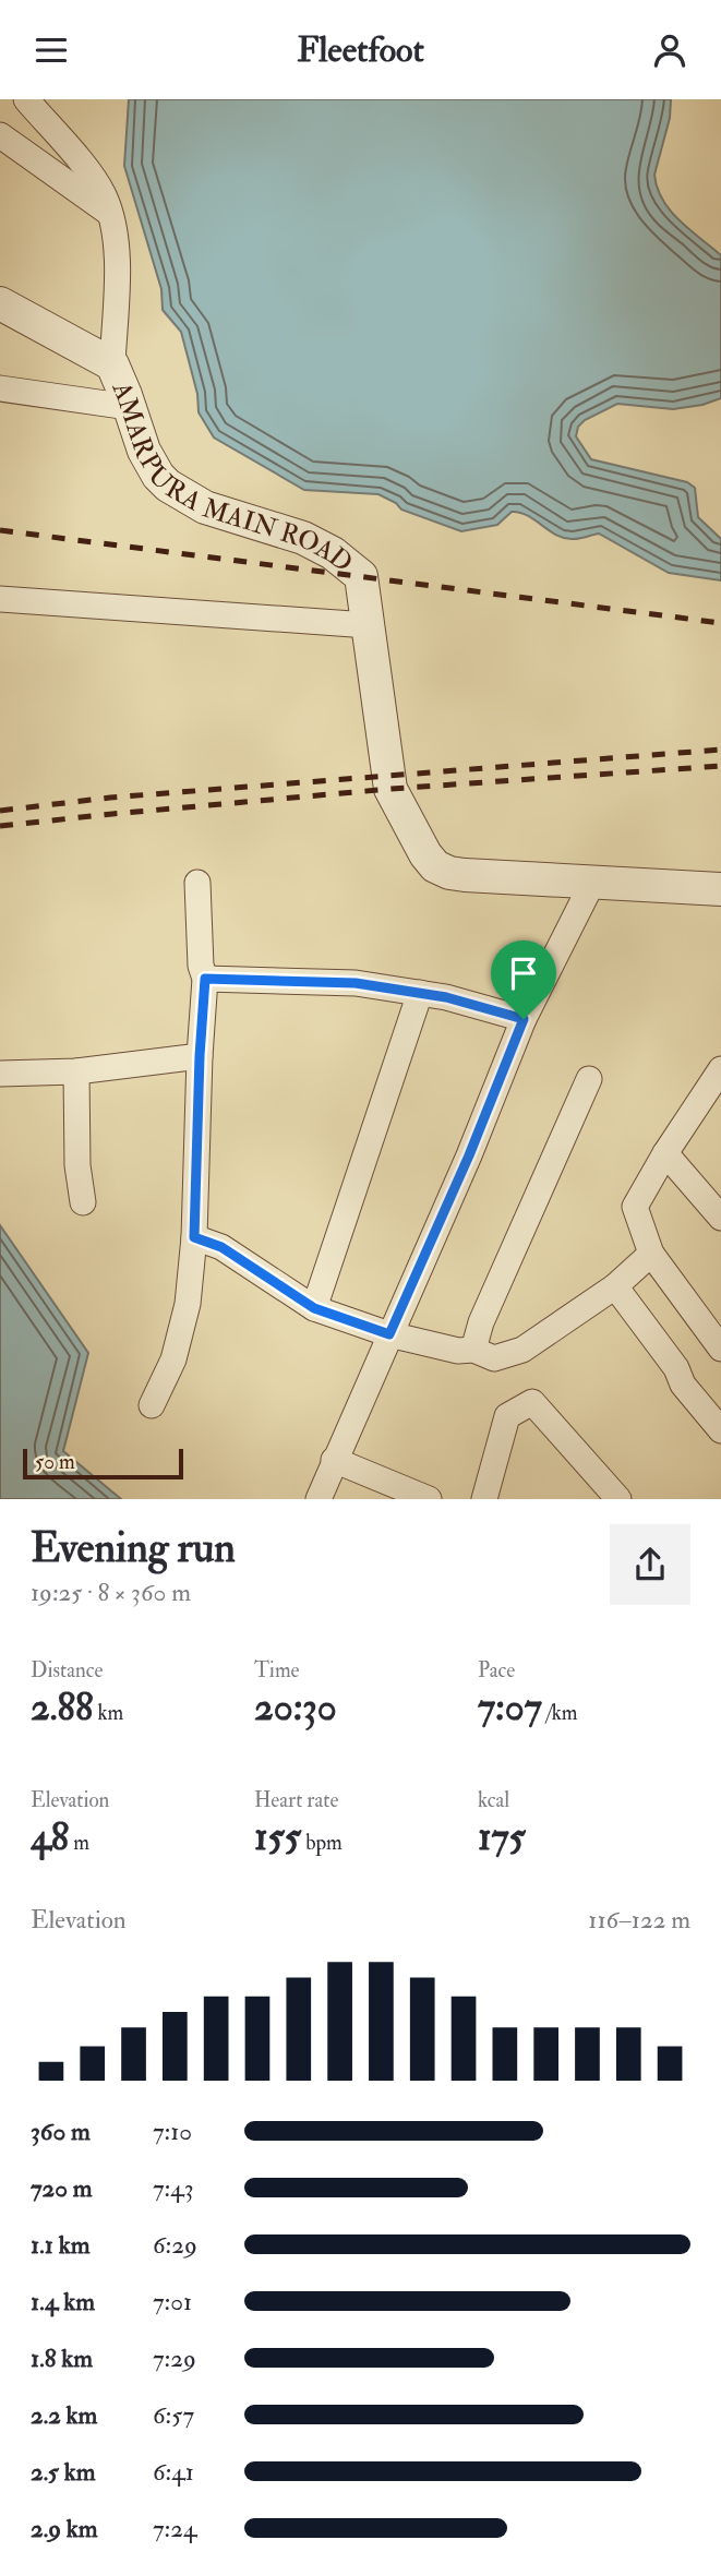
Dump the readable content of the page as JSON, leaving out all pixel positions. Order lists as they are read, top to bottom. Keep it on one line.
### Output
{"streets":{"street":["AMARPURA MAIN ROAD"]},"scale_bar":"50 m","page":{"header":"Fleetfoot","scale":"50 m","heading":["Evening run","19:25 · 8 × 360 m"],"stats":[["Distance","2.88 km"],["Time","20:30"],["Pace","7:07 /km"],["Elevation","48 m"],["Heart rate","155 bpm"],["kcal","175"]],"chart":["Elevation","116–122 m"],"list":[{"name":"360 m","note":"7:10"},{"name":"720 m","note":"7:43"},{"name":"1.1 km","note":"6:29"},{"name":"1.4 km","note":"7:01"},{"name":"1.8 km","note":"7:29"},{"name":"2.2 km","note":"6:57"},{"name":"2.5 km","note":"6:41"},{"name":"2.9 km","note":"7:24"}]}}
